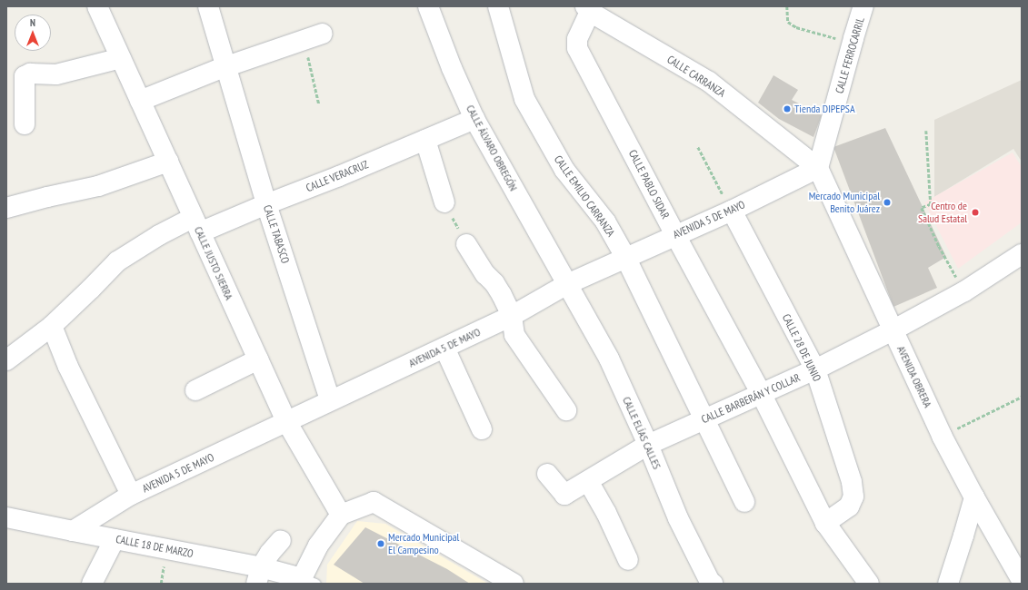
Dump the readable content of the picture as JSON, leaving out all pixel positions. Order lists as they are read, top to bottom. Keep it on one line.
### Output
{"streets":{"street":["CALLE FERROCARRIL","CALLE CARRANZA","CALLE ÁLVARO OBREGÓN","CALLE VERACRUZ","CALLE PABLO SIDAR","CALLE EMILIO CARRANZA","AVENIDA 5 DE MAYO","CALLE TABASCO","CALLE JUSTO SIERRA","CALLE 28 DE JUNIO","AVENIDA OBRERA","CALLE BARBERÁN Y COLLAR","CALLE ELÍAS CALLES","CALLE 18 DE MARZO"]},"crossings":[["CALLE FERROCARRIL","CALLE CARRANZA"],["CALLE FERROCARRIL","AVENIDA 5 DE MAYO"],["CALLE FERROCARRIL","AVENIDA OBRERA"],["CALLE CARRANZA","CALLE PABLO SIDAR"],["CALLE CARRANZA","AVENIDA 5 DE MAYO"],["CALLE CARRANZA","AVENIDA OBRERA"],["CALLE ÁLVARO OBREGÓN","CALLE VERACRUZ"],["CALLE ÁLVARO OBREGÓN","AVENIDA 5 DE MAYO"],["CALLE ÁLVARO OBREGÓN","CALLE ELÍAS CALLES"],["CALLE VERACRUZ","CALLE TABASCO"],["CALLE VERACRUZ","CALLE JUSTO SIERRA"],["CALLE PABLO SIDAR","AVENIDA 5 DE MAYO"],["CALLE PABLO SIDAR","CALLE 28 DE JUNIO"],["CALLE PABLO SIDAR","CALLE BARBERÁN Y COLLAR"],["CALLE EMILIO CARRANZA","AVENIDA 5 DE MAYO"],["CALLE EMILIO CARRANZA","CALLE BARBERÁN Y COLLAR"],["AVENIDA 5 DE MAYO","CALLE TABASCO"],["AVENIDA 5 DE MAYO","CALLE JUSTO SIERRA"],["AVENIDA 5 DE MAYO","CALLE 28 DE JUNIO"],["AVENIDA 5 DE MAYO","AVENIDA OBRERA"],["AVENIDA 5 DE MAYO","CALLE ELÍAS CALLES"],["AVENIDA 5 DE MAYO","CALLE 18 DE MARZO"],["CALLE 28 DE JUNIO","CALLE BARBERÁN Y COLLAR"],["AVENIDA OBRERA","CALLE BARBERÁN Y COLLAR"],["CALLE BARBERÁN Y COLLAR","CALLE ELÍAS CALLES"]],"places":["Tienda DIPEPSA","Mercado Municipal Benito Juárez","Centro de Salud Estatal","Mercado Municipal El Campesino"],"north":"top"}
